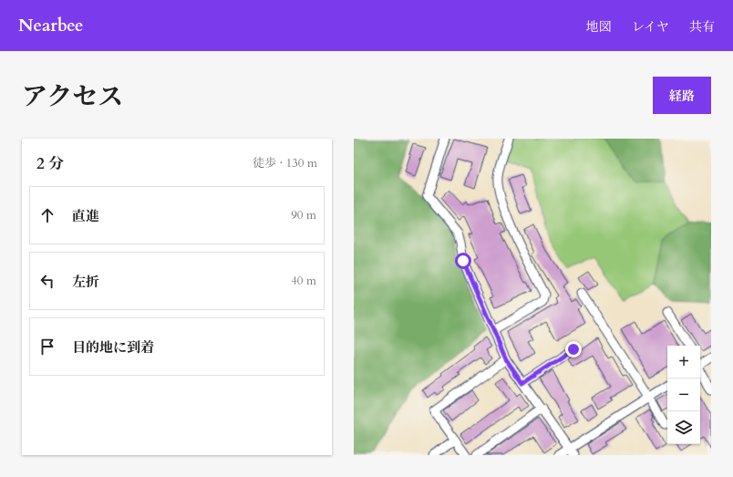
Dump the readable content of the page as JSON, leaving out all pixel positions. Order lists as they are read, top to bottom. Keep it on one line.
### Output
{"page":{"header":"Nearbee","nav":["地図","レイヤ","共有"],"title":"アクセス","buttons":"経路","heading":["2 分","徒歩 · 130 m"],"list":[["直進","90 m"],["左折","40 m"],"目的地に到着"],"map_buttons":["+","−"]}}
